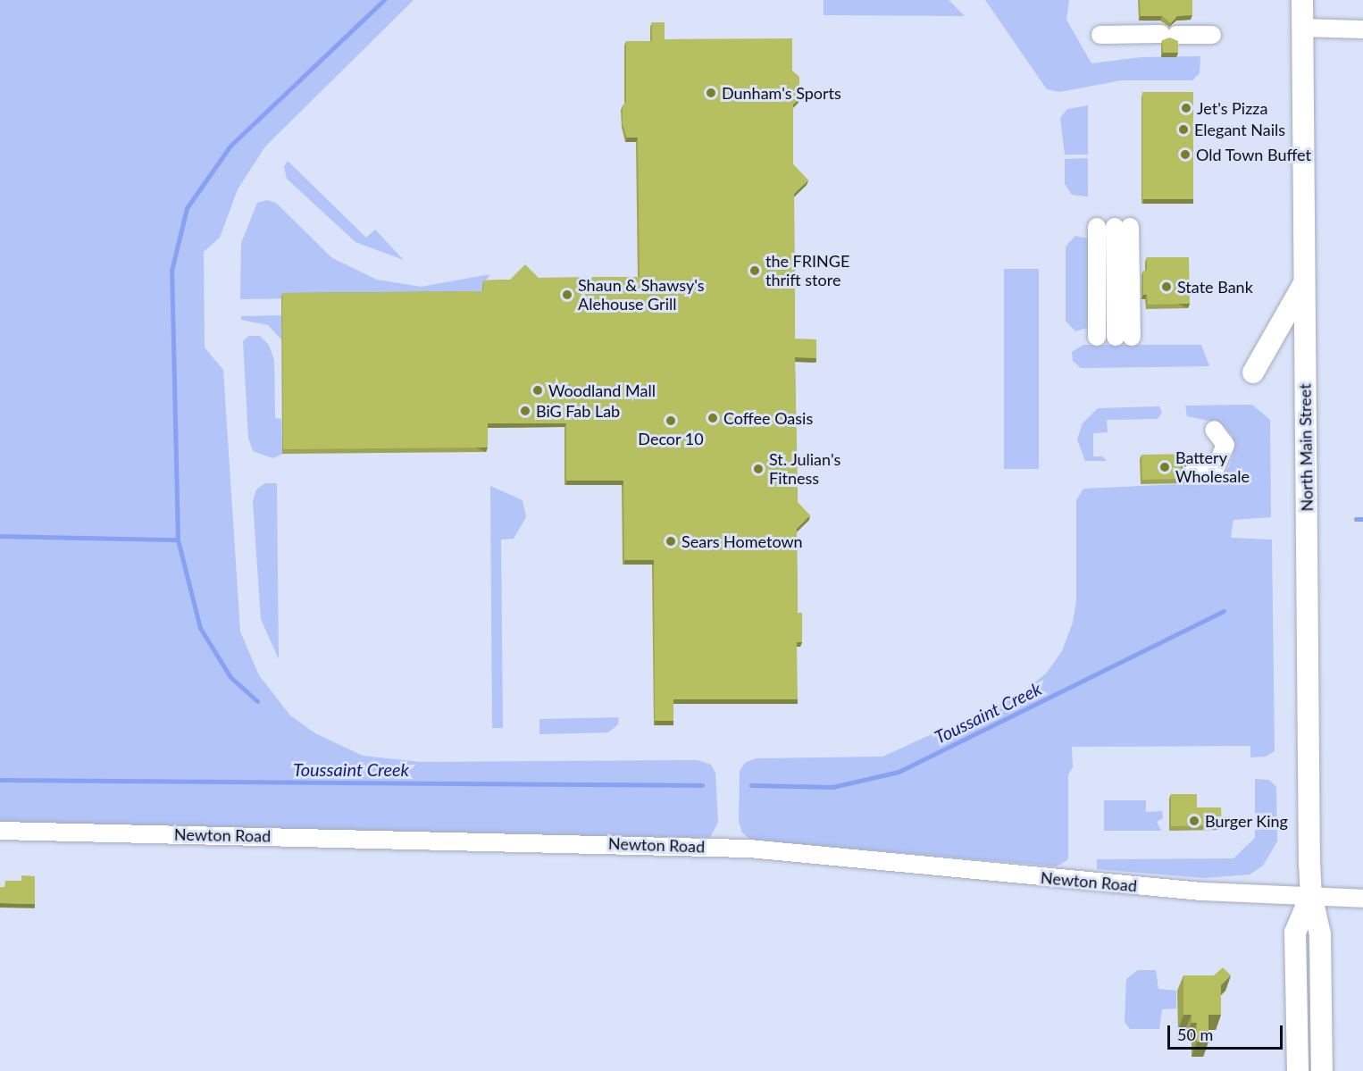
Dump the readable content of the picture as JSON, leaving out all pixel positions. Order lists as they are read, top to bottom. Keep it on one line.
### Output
{"streets":{"main road":["North Main Street"],"street":["Newton Road"]},"crossings":[["North Main Street","Newton Road"]],"water":["Toussaint Creek"],"places":["Dunham's Sports","Jet's Pizza","Elegant Nails","Old Town Buffet","the FRINGE thrift store","State Bank","Shaun & Shawsy's Alehouse Grill","Woodland Mall","BiG Fab Lab","Coffee Oasis","Decor 10","Battery Wholesale","St. Julian's Fitness","Sears Hometown","Burger King"],"scale_bar":"50 m"}
